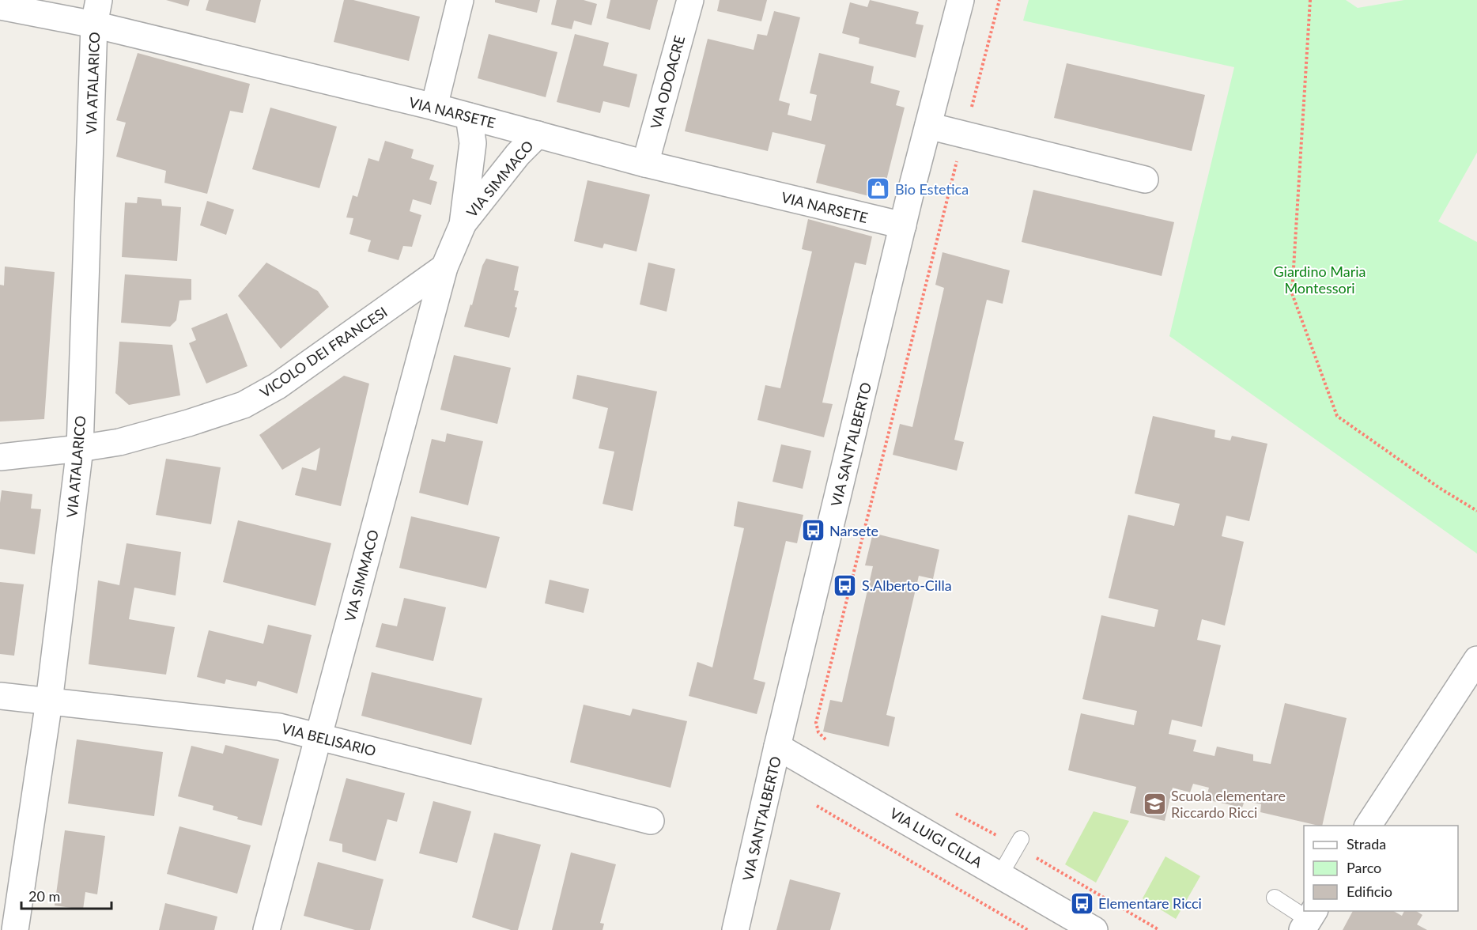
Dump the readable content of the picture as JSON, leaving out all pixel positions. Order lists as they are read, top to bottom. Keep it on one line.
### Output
{"streets":{"street":["VIA ODOACRE","VIA ATALARICO","VIA NARSETE","VIA SIMMACO","VICOLO DEI FRANCESI","VIA SANT'ALBERTO","VIA BELISARIO","VIA LUIGI CILLA"]},"crossings":[["VIA ODOACRE","VIA NARSETE"],["VIA ATALARICO","VIA NARSETE"],["VIA ATALARICO","VICOLO DEI FRANCESI"],["VIA ATALARICO","VIA BELISARIO"],["VIA NARSETE","VIA SIMMACO"],["VIA NARSETE","VIA SANT'ALBERTO"],["VIA SIMMACO","VICOLO DEI FRANCESI"],["VIA SIMMACO","VIA BELISARIO"],["VIA SANT'ALBERTO","VIA LUIGI CILLA"]],"parks":["Giardino Maria Montessori"],"places":{"shop":["Bio Estetica"],"bus stop":["Narsete","S.Alberto-Cilla","Elementare Ricci"],"school or university":["Scuola elementare Riccardo Ricci"]},"legend":["Strada","Parco","Edificio"],"scale_bar":"20 m"}
